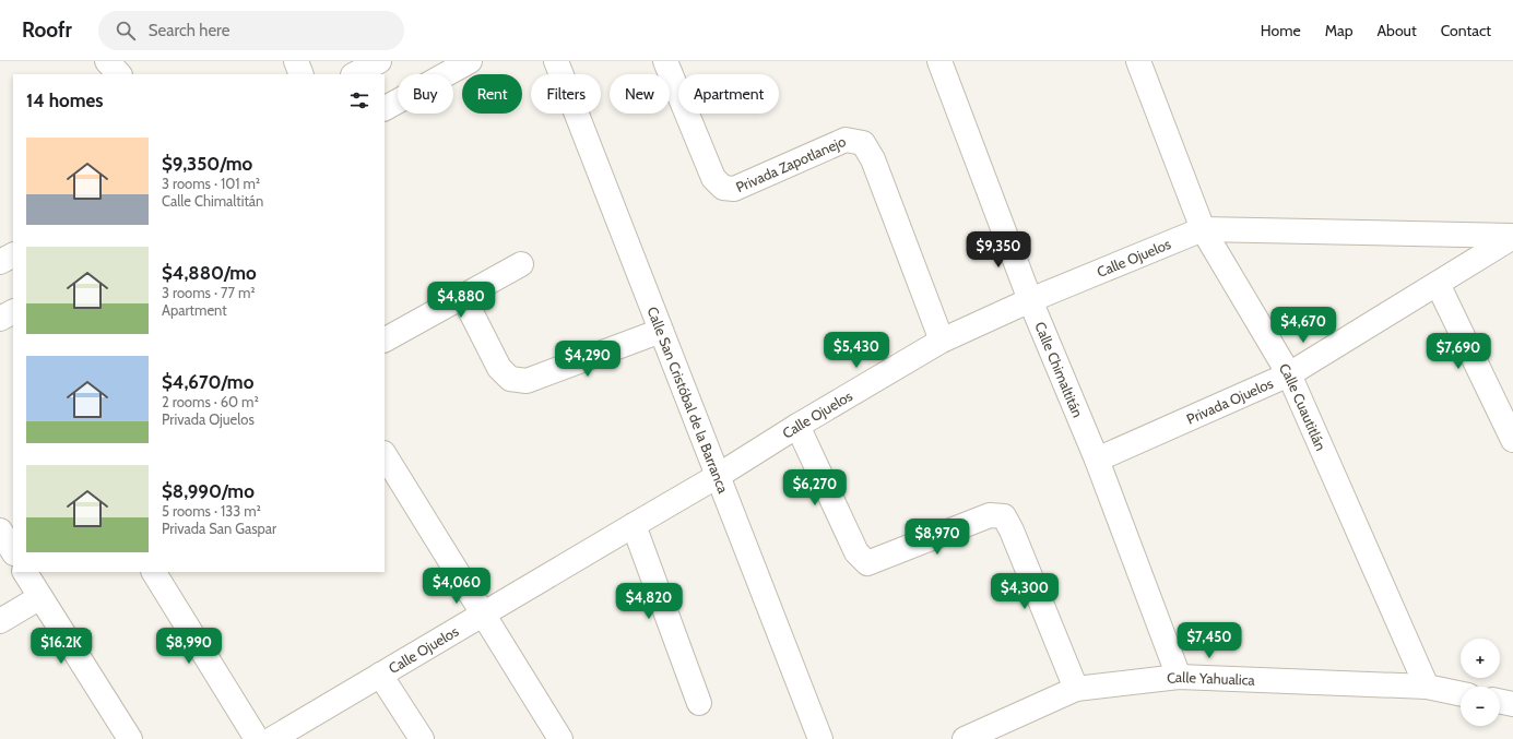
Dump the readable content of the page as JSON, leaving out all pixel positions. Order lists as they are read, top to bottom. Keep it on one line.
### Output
{"streets":{"street":["Privada Zapotlanejo","Calle Ojuelos","Calle Chimaltitán","Calle San Cristóbal de la Barranca","Privada Ojuelos","Calle Cuautitlán","Calle Yahualica"]},"crossings":[["Privada Zapotlanejo","Calle Ojuelos"],["Calle Ojuelos","Calle Chimaltitán"],["Calle Ojuelos","Calle San Cristóbal de la Barranca"],["Calle Ojuelos","Privada Ojuelos"],["Calle Ojuelos","Calle Cuautitlán"],["Calle Chimaltitán","Privada Ojuelos"],["Calle Chimaltitán","Calle Yahualica"],["Privada Ojuelos","Calle Cuautitlán"],["Calle Cuautitlán","Calle Yahualica"]],"page":{"header":"Roofr","search":"Search here","nav":["Home","Map","About","Contact"],"chip":["Buy","Rent","Filters","New","Apartment"],"heading":"14 homes","list":[{"name":"$9,350/mo","note":"3 rooms · 101 m² · Calle Chimaltitán"},{"name":"$4,880/mo","note":"3 rooms · 77 m² · Apartment"},{"name":"$4,670/mo","note":"2 rooms · 60 m² · Privada Ojuelos"},{"name":"$8,990/mo","note":"5 rooms · 133 m² · Privada San Gaspar"}],"price":["$9,350","$4,880","$4,670","$5,430","$7,690","$4,290","$6,270","$8,970","$4,060","$4,300","$4,820","$7,450","$16.2K","$8,990"],"map_buttons":["+","−"]}}
